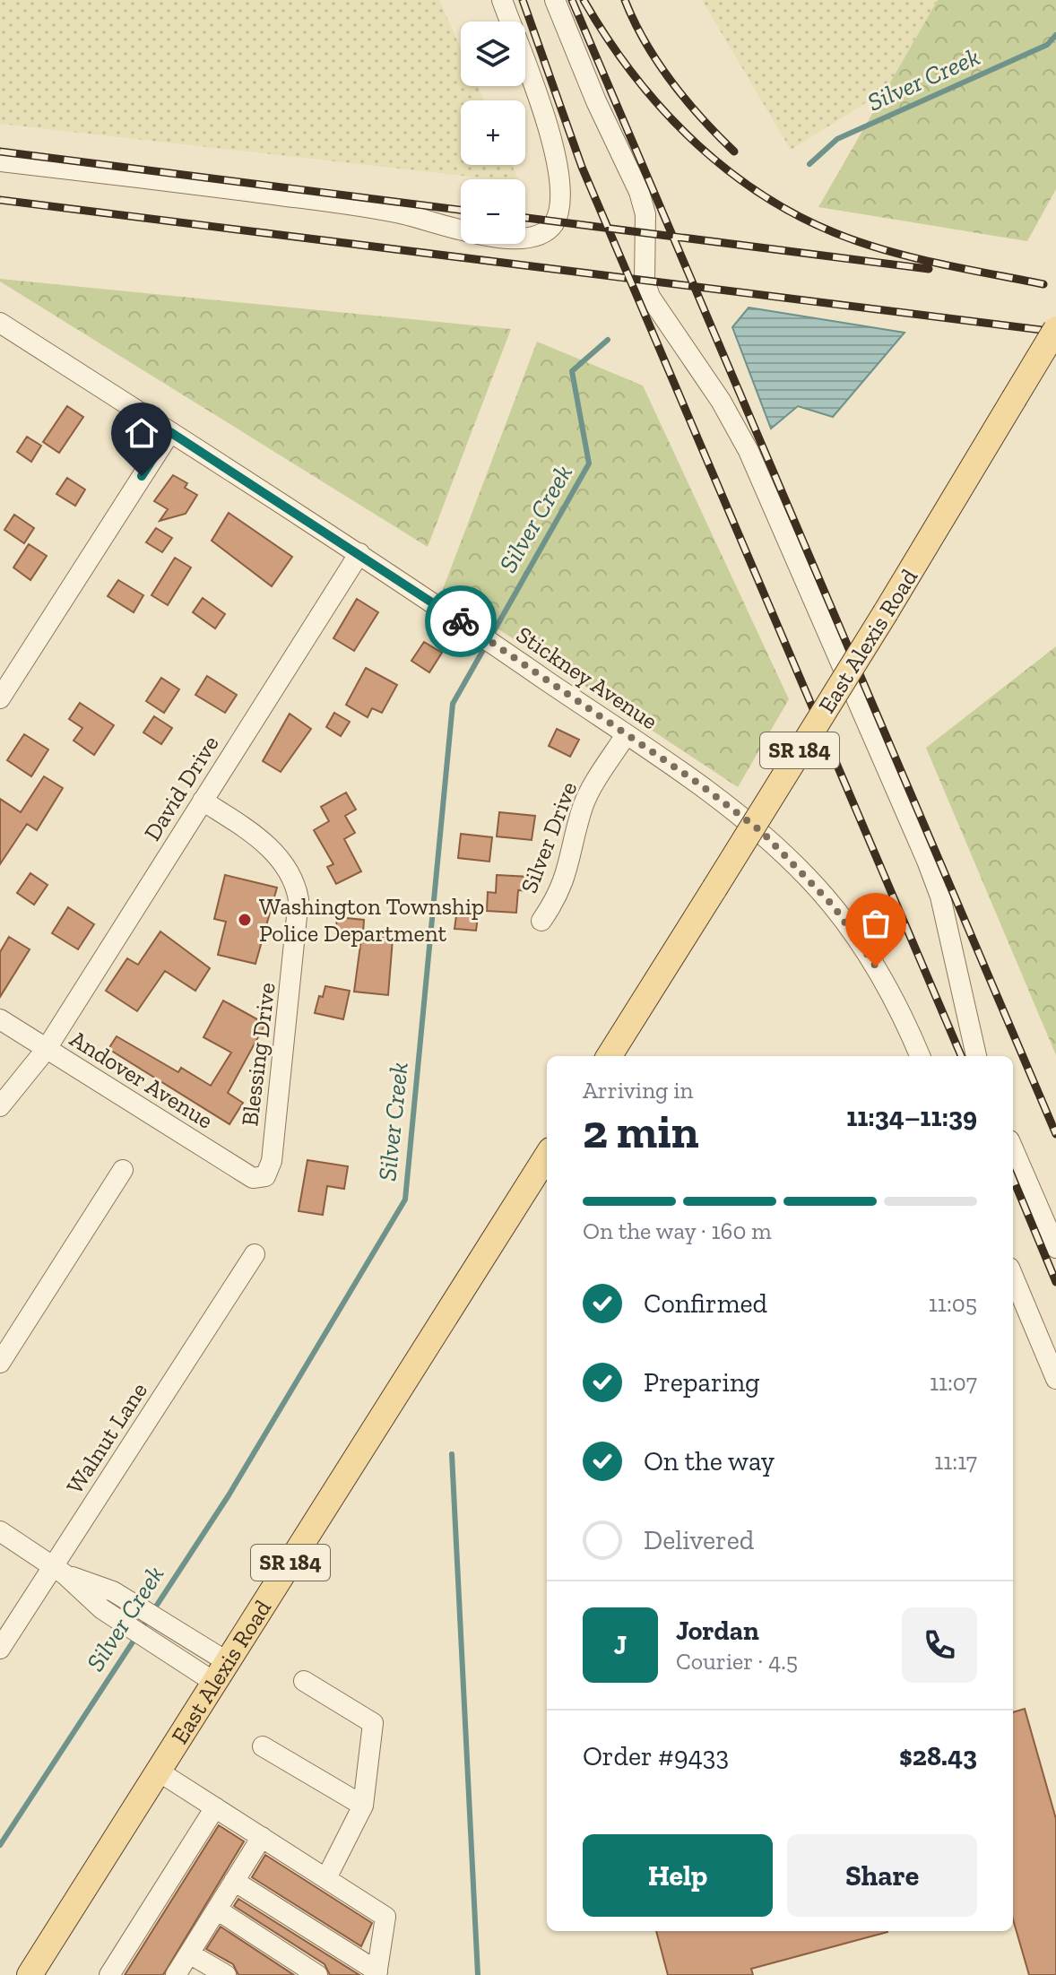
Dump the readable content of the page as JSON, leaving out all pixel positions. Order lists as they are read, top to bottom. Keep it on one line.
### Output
{"streets":{"main road":["East Alexis Road","SR 184"],"street":["Stickney Avenue","David Drive","Silver Drive","Blessing Drive","Andover Avenue","Walnut Lane"]},"crossings":[["Stickney Avenue","David Drive"],["Stickney Avenue","Silver Drive"],["David Drive","Blessing Drive"],["David Drive","Andover Avenue"],["Blessing Drive","Andover Avenue"]],"water":["Silver Creek"],"places":["Washington Township Police Department"],"page":{"map_buttons":["+","−"],"heading":["2 min","Arriving in","11:34–11:39"],"panel":["Jordan","Courier · 4.5","Order #9433","$28.43"],"bar":"On the way · 160 m","list":[["Confirmed","11:05"],["Preparing","11:07"],["On the way","11:17"],"Delivered"],"round":"J","buttons":["Help","Share"]}}
